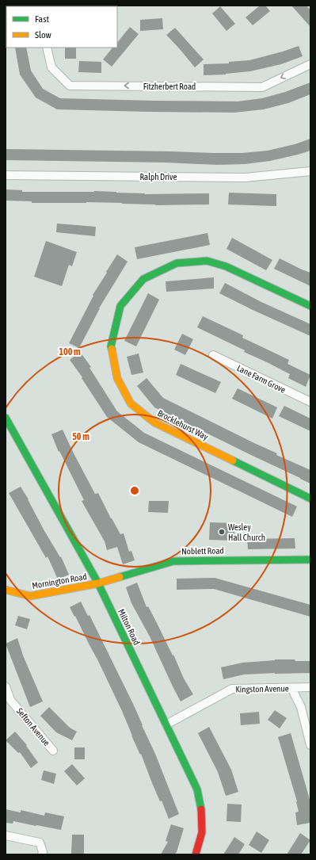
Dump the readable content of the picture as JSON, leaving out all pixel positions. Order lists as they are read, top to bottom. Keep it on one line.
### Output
{"streets":{"street":["Fitzherbert Road","Ralph Drive","Lane Farm Grove","Brocklehurst Way","Noblett Road","Mornington Road","Milton Road","Kingston Avenue","Sefton Avenue"]},"crossings":[["Noblett Road","Mornington Road"],["Noblett Road","Milton Road"],["Mornington Road","Milton Road"],["Milton Road","Kingston Avenue"]],"one_way":["Fitzherbert Road"],"places":["Wesley Hall Church"],"legend":["Fast","Slow"],"rings":["100 m","50 m"]}
